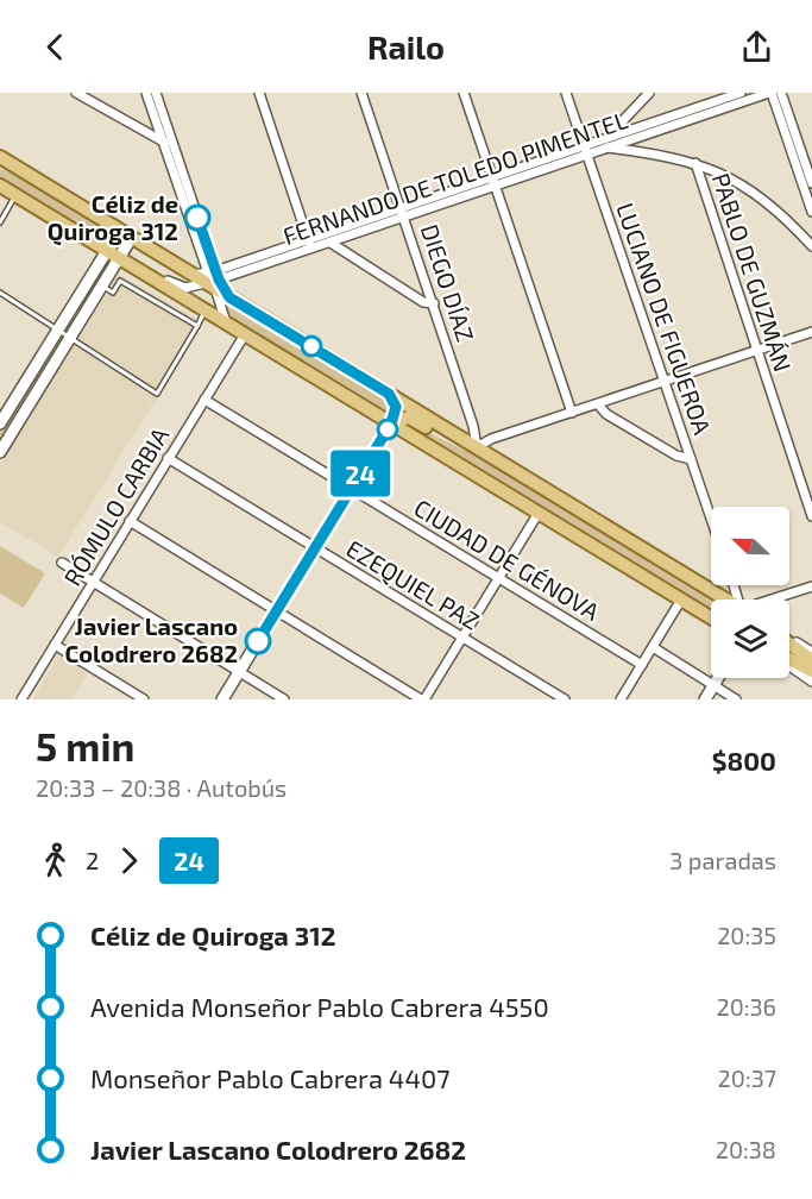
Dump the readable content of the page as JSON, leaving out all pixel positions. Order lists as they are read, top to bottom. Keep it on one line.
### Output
{"streets":{"street":["FERNANDO DE TOLEDO PIMENTEL","PABLO DE GUZMÁN","DIEGO DÍAZ","LUCIANO DE FIGUEROA","RÓMULO CARBIA","CIUDAD DE GÉNOVA","EZEQUIEL PAZ"]},"crossings":[["FERNANDO DE TOLEDO PIMENTEL","DIEGO DÍAZ"],["FERNANDO DE TOLEDO PIMENTEL","LUCIANO DE FIGUEROA"],["RÓMULO CARBIA","CIUDAD DE GÉNOVA"],["RÓMULO CARBIA","EZEQUIEL PAZ"]],"places":["Céliz de Quiroga 312","Javier Lascano Colodrero 2682"],"lines":["bus line 24"],"north":"left","page":{"header":"Railo","on_map":"24","heading":["5 min","20:33 – 20:38 · Autobús","$800"],"legs":["2","24","3 paradas"],"list":[{"name":"Céliz de Quiroga 312","value":"20:35"},{"name":"Avenida Monseñor Pablo Cabrera 4550","value":"20:36"},{"name":"Monseñor Pablo Cabrera 4407","value":"20:37"},{"name":"Javier Lascano Colodrero 2682","value":"20:38"}]}}
